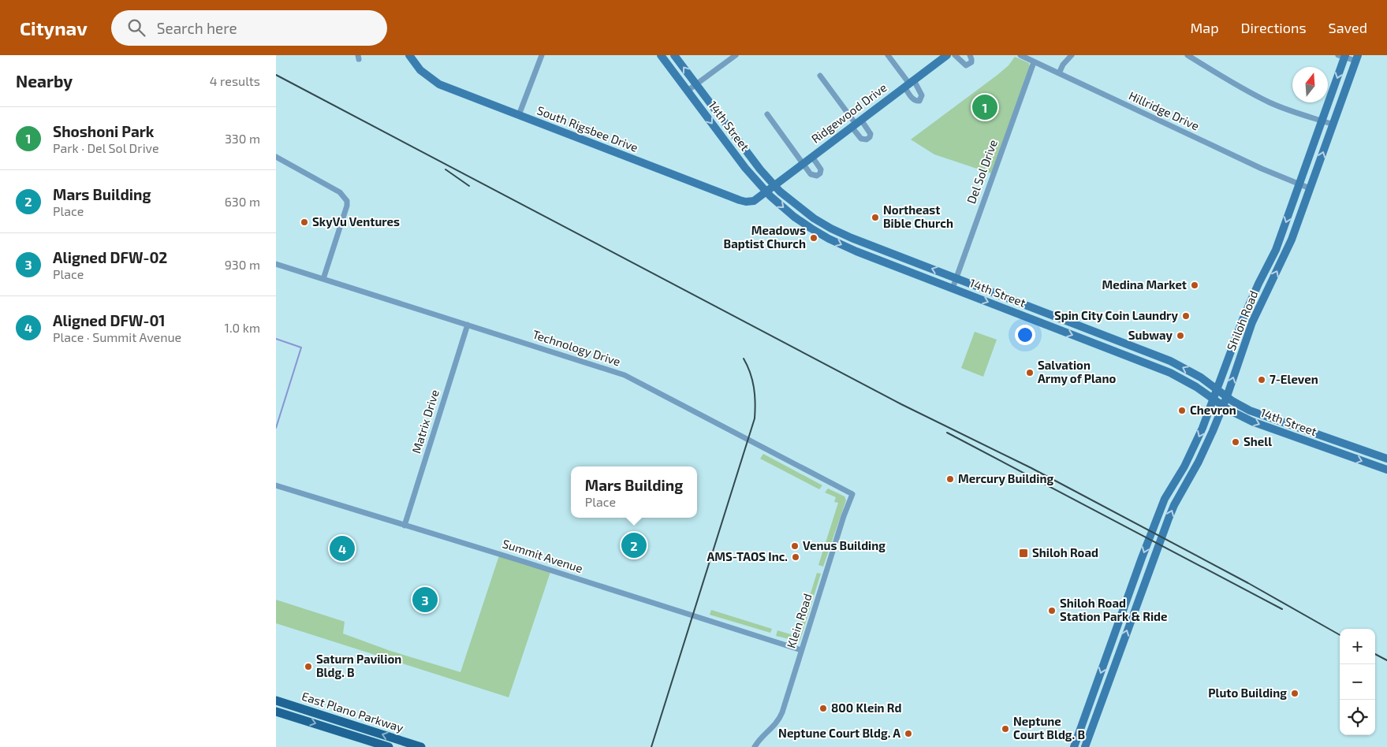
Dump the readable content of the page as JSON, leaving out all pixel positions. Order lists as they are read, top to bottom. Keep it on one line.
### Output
{"streets":{"main road":["Ridgewood Drive","14th Street","South Rigsbee Drive","Shiloh Road","East Plano Parkway"],"street":["Hillridge Drive","Del Sol Drive","Technology Drive","Matrix Drive","Summit Avenue","Klein Road"]},"crossings":[["Hillridge Drive","Del Sol Drive"],["Hillridge Drive","Shiloh Road"],["Ridgewood Drive","14th Street"],["Ridgewood Drive","South Rigsbee Drive"],["14th Street","South Rigsbee Drive"],["14th Street","Del Sol Drive"],["14th Street","Shiloh Road"],["Technology Drive","Matrix Drive"],["Technology Drive","Klein Road"],["Matrix Drive","Summit Avenue"],["Summit Avenue","Klein Road"]],"places":{"other":["Northeast Bible Church","SkyVu Ventures","Meadows Baptist Church","Medina Market","Spin City Coin Laundry","Subway","Salvation Army of Plano","7-Eleven","Chevron","Shell","Mercury Building","Venus Building","AMS-TAOS Inc.","Shiloh Road Station Park & Ride","Saturn Pavilion Bldg. B","Pluto Building","800 Klein Rd","Neptune Court Bldg. B","Neptune Court Bldg. A"],"transit":["Shiloh Road"]},"north":"top","page":{"header":"Citynav","search":"Search here","nav":["Map","Directions","Saved"],"heading":["Nearby","4 results"],"pins":["1","2","4","3"],"list":[{"mark":"1","name":"Shoshoni Park","note":"Park · Del Sol Drive","value":"330 m"},{"mark":"2","name":"Mars Building","note":"Place","value":"630 m"},{"mark":"3","name":"Aligned DFW-02","note":"Place","value":"930 m"},{"mark":"4","name":"Aligned DFW-01","note":"Place · Summit Avenue","value":"1.0 km"}],"popup":["Mars Building","Place"],"map_buttons":["+","−"]}}
